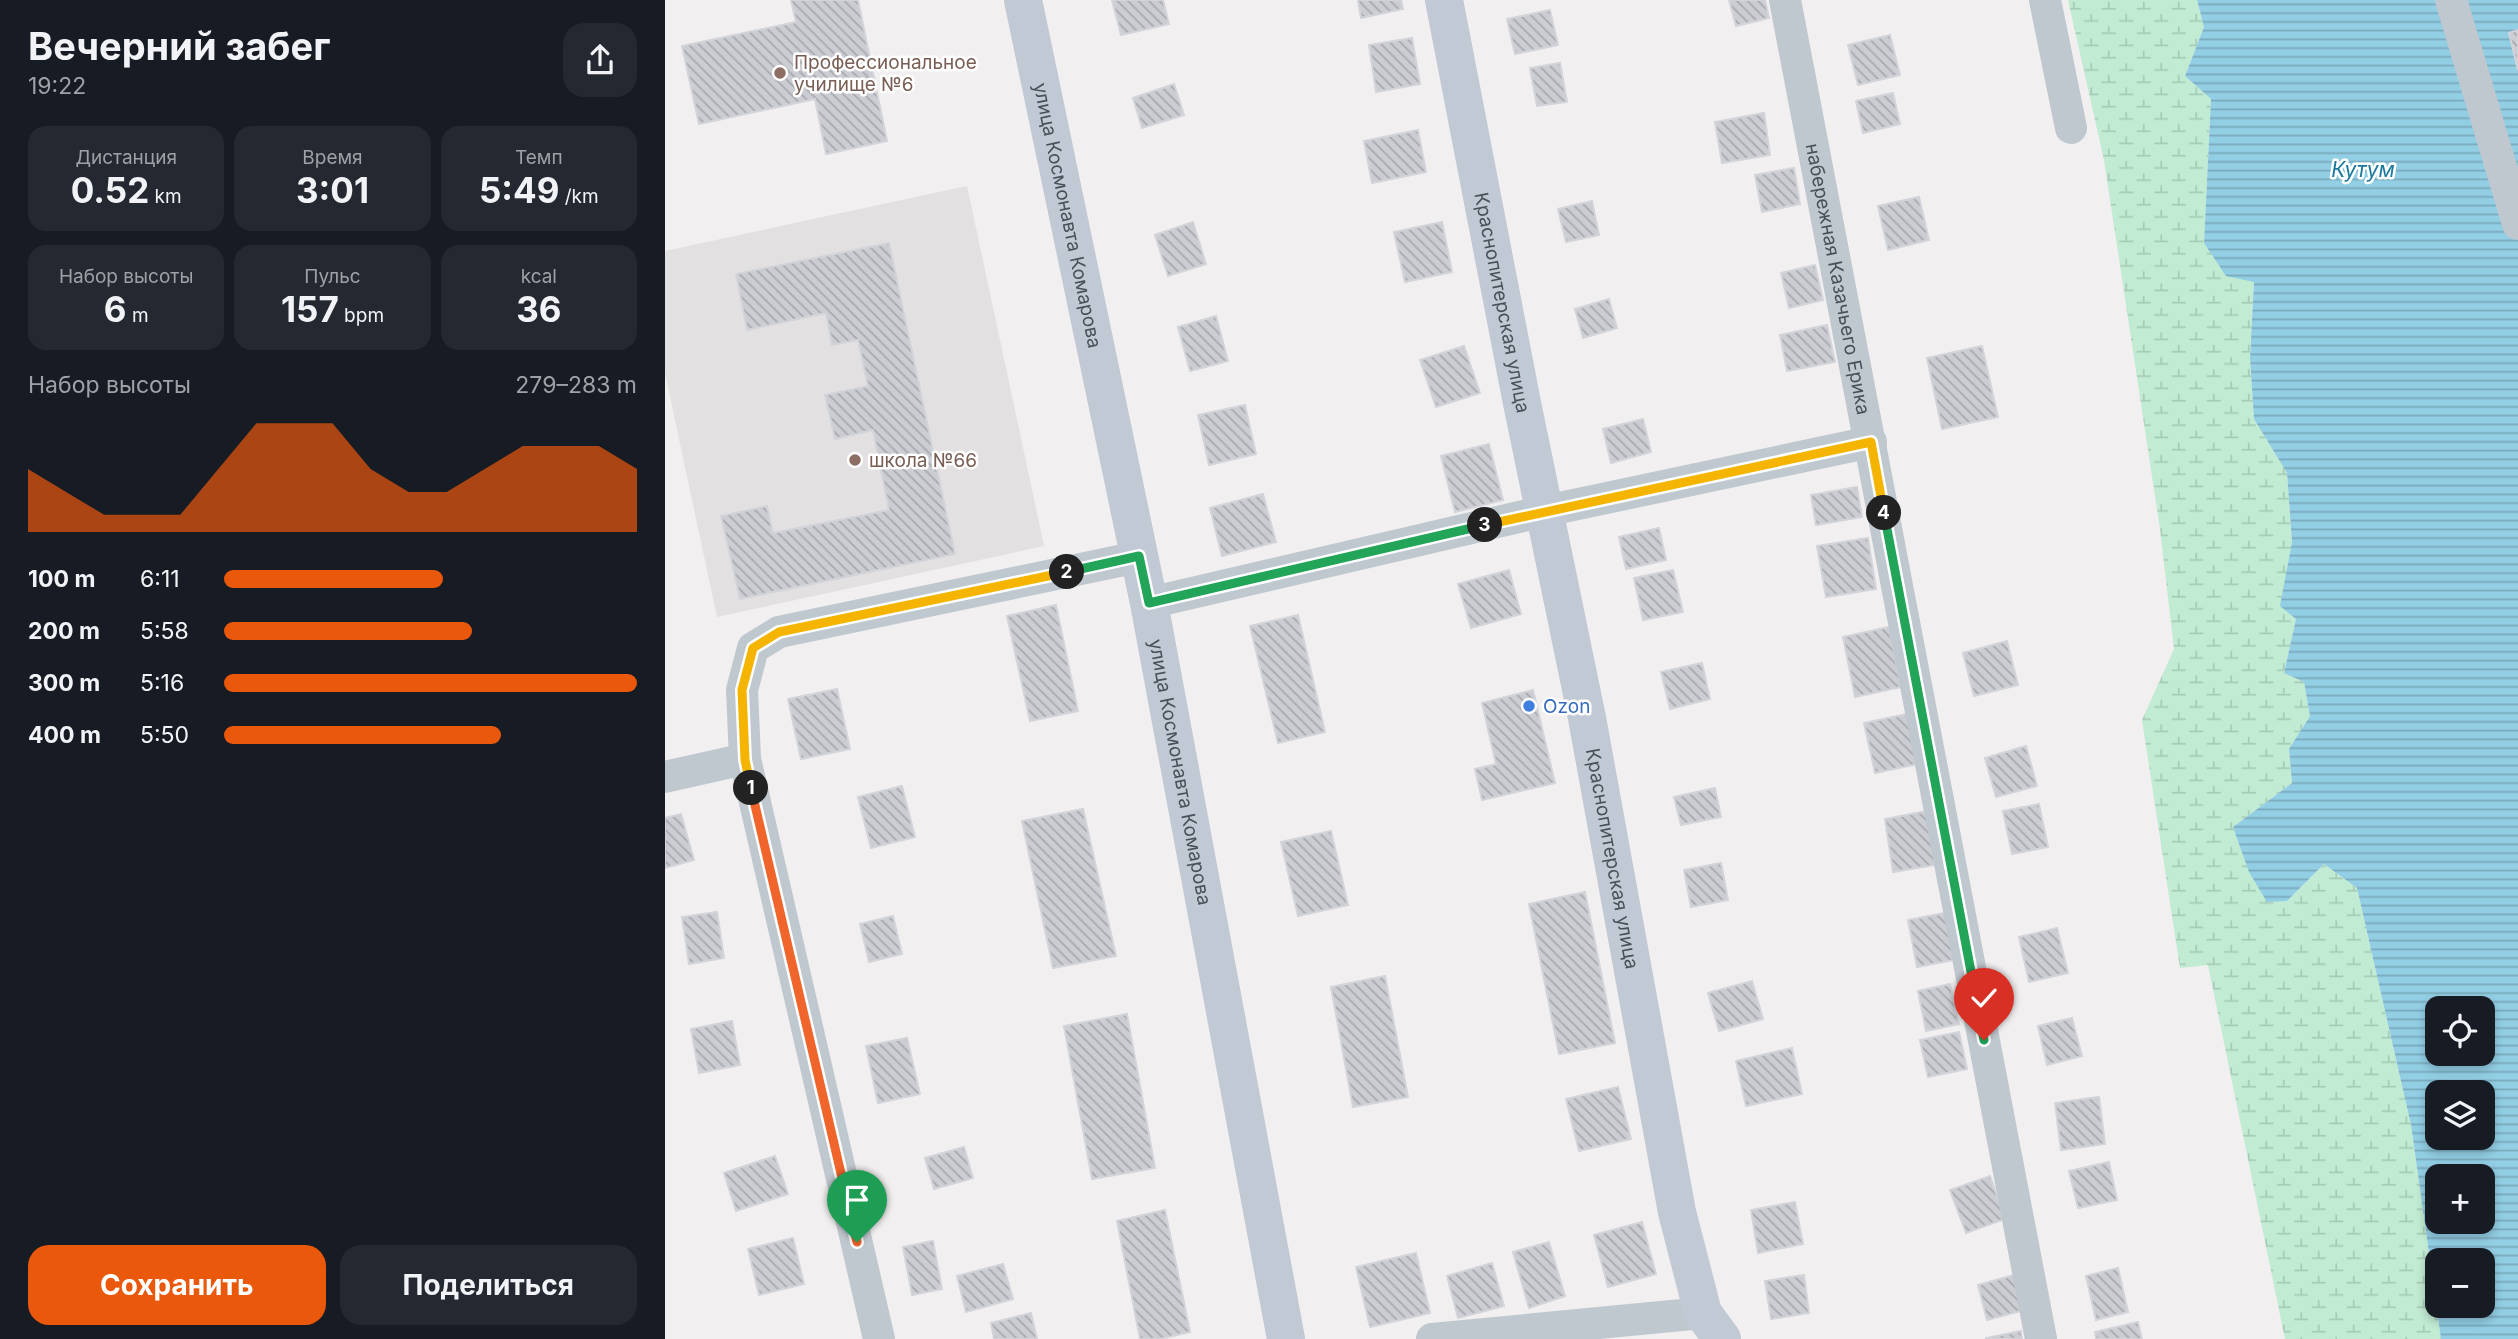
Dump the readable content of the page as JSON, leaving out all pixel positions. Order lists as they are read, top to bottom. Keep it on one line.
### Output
{"streets":{"main road":["улица Космонавта Комарова","Краснопитерская улица"],"street":["набережная Казачьего Ерика"]},"water":["Кутум"],"places":["Профессиональное училище №6","школа №66","Ozon"],"page":{"heading":["Вечерний забег","19:22"],"stats":[["Дистанция","0.52 km"],["Время","3:01"],["Темп","5:49 /km"],["Набор высоты","6 m"],["Пульс","157 bpm"],["kcal","36"]],"chart":["Набор высоты","279–283 m"],"pins":["4","3","2","1"],"list":[{"name":"100 m","note":"6:11"},{"name":"200 m","note":"5:58"},{"name":"300 m","note":"5:16"},{"name":"400 m","note":"5:50"}],"map_buttons":["+","−"],"buttons":["Сохранить","Поделиться"]}}
